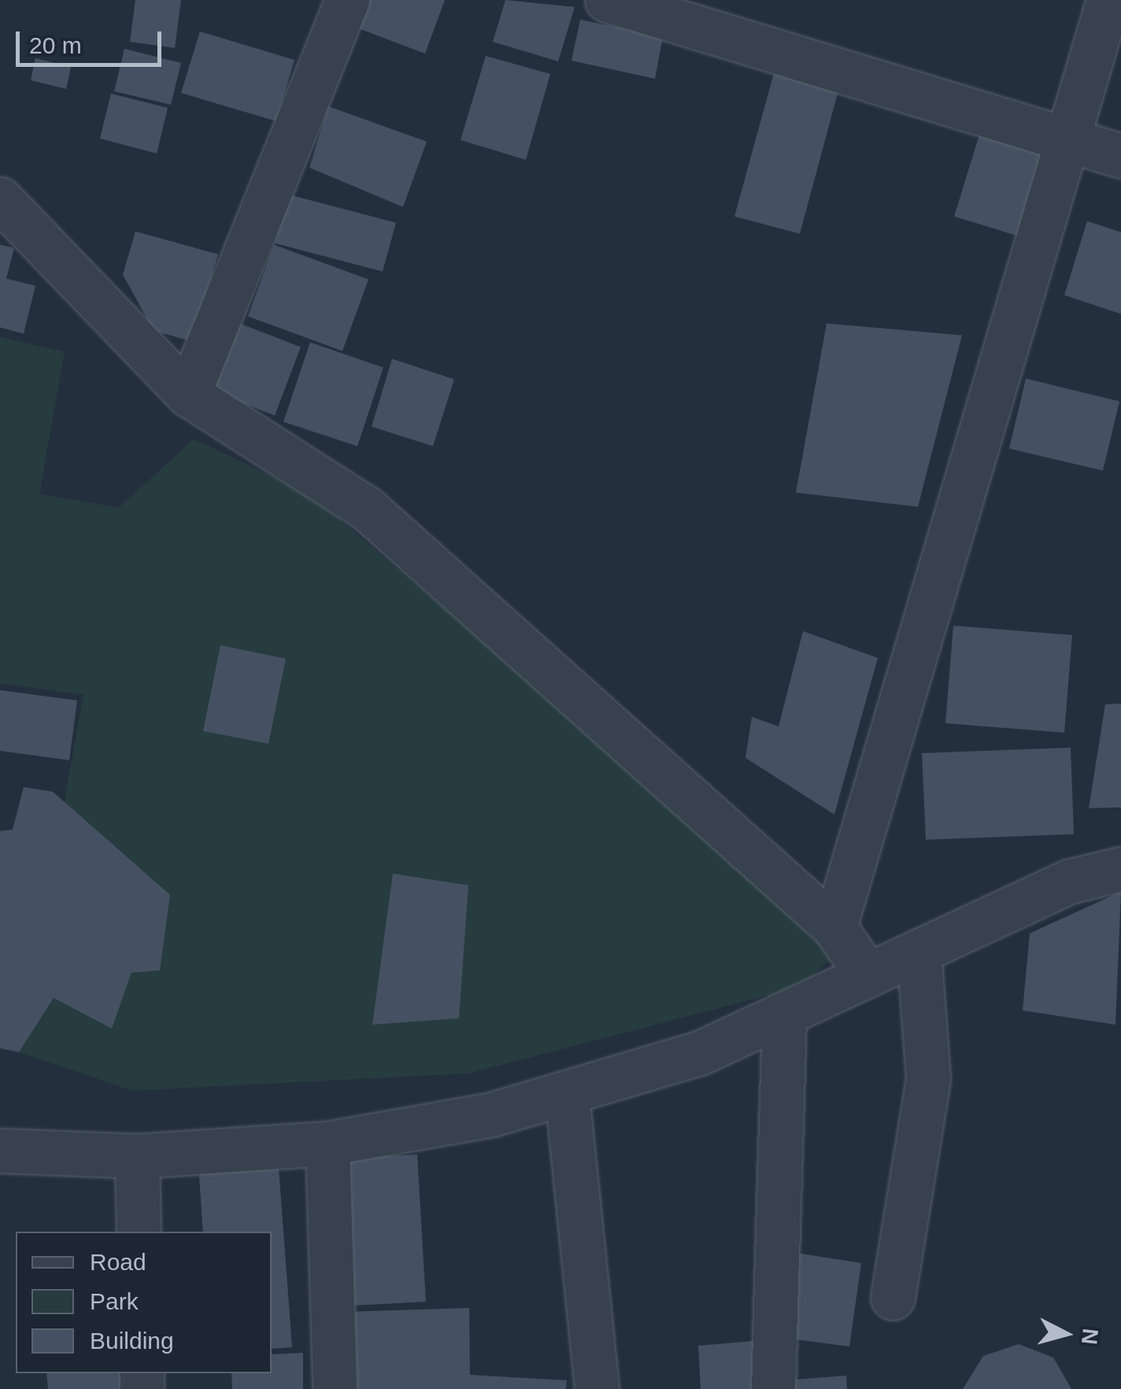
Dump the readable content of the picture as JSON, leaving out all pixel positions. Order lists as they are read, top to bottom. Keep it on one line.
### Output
{"legend":["Road","Park","Building"],"scale_bar":"20 m","north":"right"}
